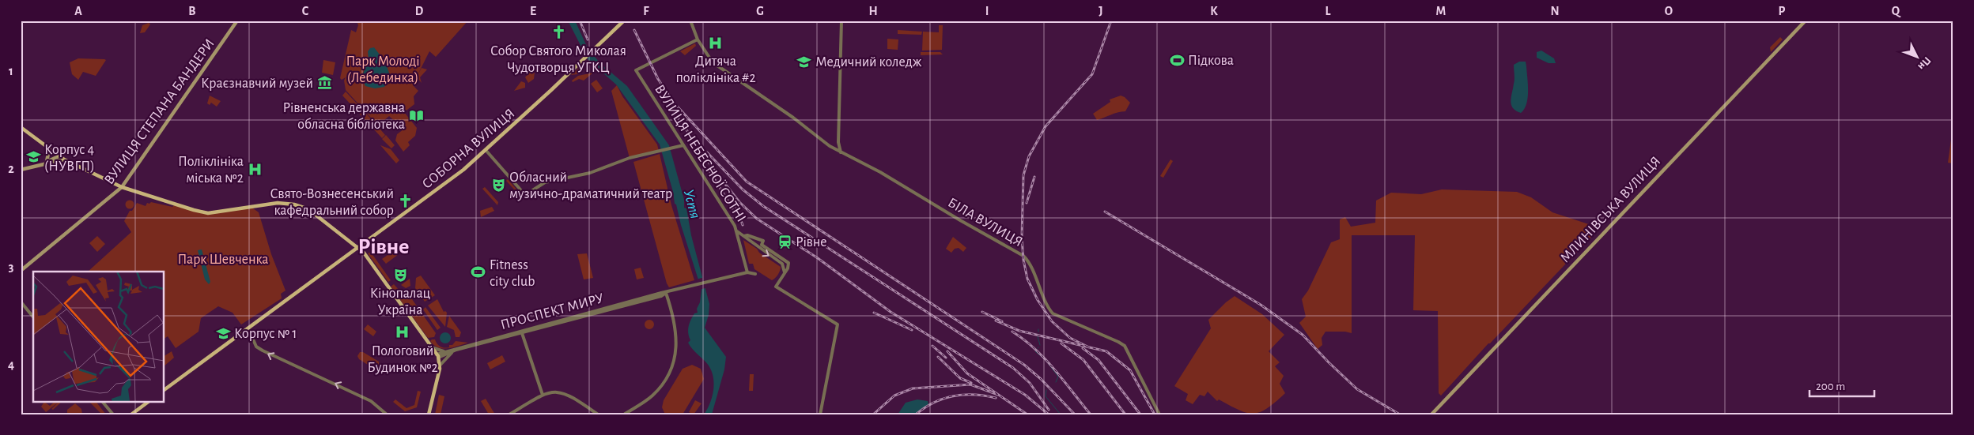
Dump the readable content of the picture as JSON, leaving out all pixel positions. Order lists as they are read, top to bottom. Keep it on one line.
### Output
{"streets":{"main road":["ВУЛИЦЯ СТЕПАНА БАНДЕРИ","СОБОРНА ВУЛИЦЯ","МЛИНІВСЬКА ВУЛИЦЯ"],"street":["ВУЛИЦЯ НЕБЕСНОЇ СОТНІ","БІЛА ВУЛИЦЯ","ПРОСПЕКТ МИРУ"]},"crossings":[["ВУЛИЦЯ НЕБЕСНОЇ СОТНІ","БІЛА ВУЛИЦЯ"],["ВУЛИЦЯ НЕБЕСНОЇ СОТНІ","ПРОСПЕКТ МИРУ"]],"districts":["Рівне"],"water":["Устя"],"parks":["Парк Молоді (Лебединка)","Парк Шевченка"],"places":{"church":["Собор Святого Миколая Чудотворця УГКЦ","Свято-Вознесенський кафедральний собор"],"hospital":["Дитяча поліклініка #2","Поліклініка міська №2","Пологовий Будинок №2"],"sports":["Підкова","Fitness city club"],"school or university":["Медичний коледж","Корпус 4 (НУВГП)","Корпус № 1"],"museum":["Краєзнавчий музей"],"library":["Рівненська державна обласна бібліотека"],"theatre":["Обласний музично-драматичний театр","Кінопалац Україна"],"station":["Рівне"]},"scale_bar":"200 m","north":"bottom right","grid":{"columns":["A","B","C","D","E","F","G","H","I","J","K","L","M","N","O","P","Q"],"rows":["1","2","3","4"]}}
